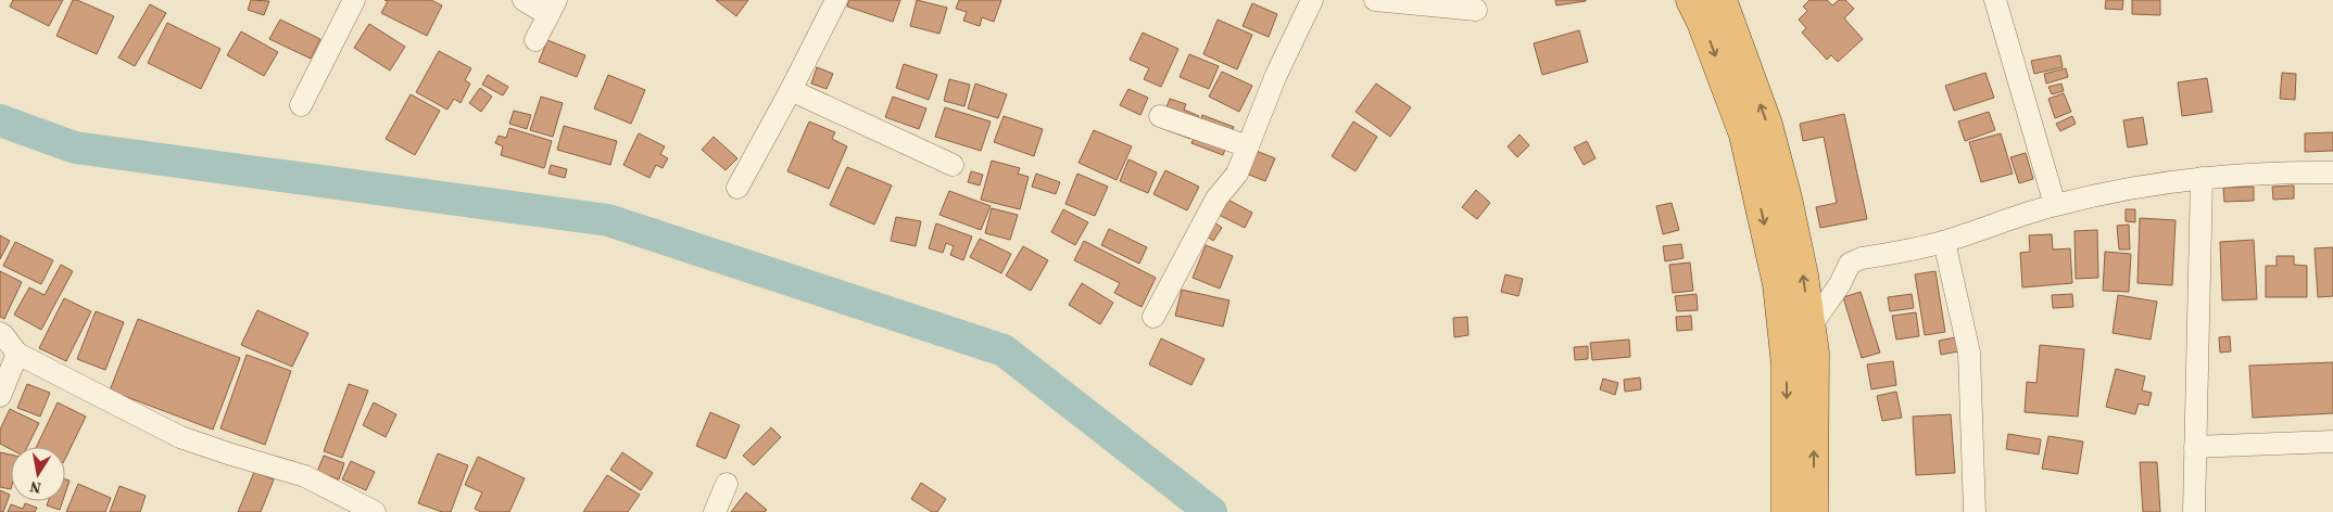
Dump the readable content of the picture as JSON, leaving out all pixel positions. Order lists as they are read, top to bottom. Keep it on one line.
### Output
{"north":"bottom"}
